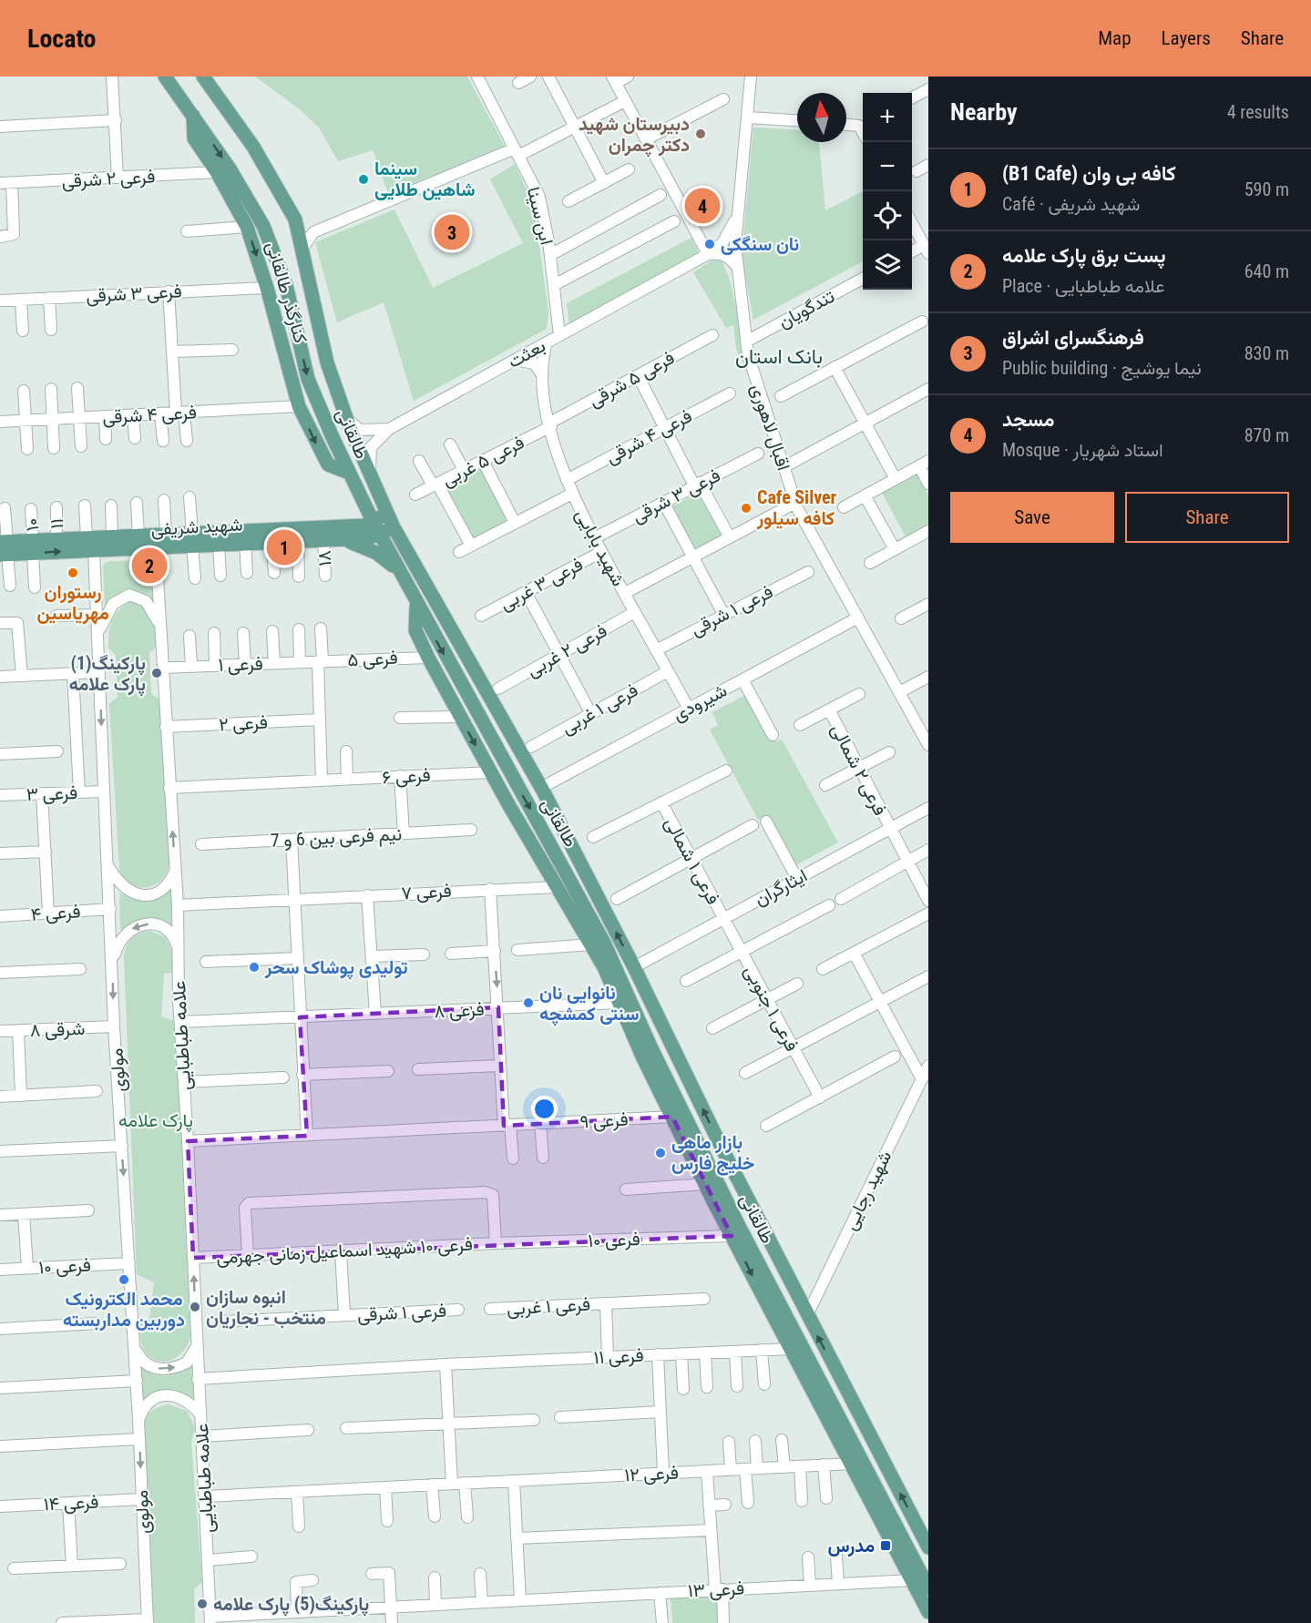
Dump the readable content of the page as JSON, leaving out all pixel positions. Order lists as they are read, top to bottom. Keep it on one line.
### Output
{"streets":{"main road":["کنارگذر طالقانی","طالقانی","شهید شریفی"],"street":["فرعی ۲ شرقی","ابن سینا","فرعی ۳ شرقی","تندگویان","بعثت","فرعی ۵ شرقی","فرعی ۴ شرقی","اقبال لاهوری","فرعی ۵ غربی","۱۱","۱۰","شهید بابایی","۱۸","فرعی ۳ غربی","فرعی ۱ شرقی","فرعی ۲ غربی","فرعی ۵","فرعی ۱","شیرودی","فرعی ۱ غربی","فرعی ۲","فرعی ۲ شمالی","فرعی ۶","فرعی ۳","نیم فرعی بین 6 و 7","فرعی ۱ شمالی","ایثارگران","فرعی ۷","فرعی ۴","فرعی ۱ جنوبی","فرعی ۸","۸ شرقی","علامه طباطبایی","مولوی","فرعی ۹","شهید رجایی","فرعی ۱۰","فرعی ۱۰ شهید اسماعیل زمانی جهرمی","فرعی ۱۱","فرعی ۱۲","فرعی ۱۴","فرعی ۱۳"]},"crossings":[["فرعی ۲ شرقی","کنارگذر طالقانی"],["ابن سینا","بعثت"],["کنارگذر طالقانی","فرعی ۳ شرقی"],["کنارگذر طالقانی","فرعی ۴ شرقی"],["کنارگذر طالقانی","طالقانی"],["فرعی ۳ شرقی","شهید بابایی"],["تندگویان","اقبال لاهوری"],["بعثت","اقبال لاهوری"],["بعثت","طالقانی"],["بعثت","شهید بابایی"],["فرعی ۵ شرقی","فرعی ۵ غربی"],["فرعی ۵ شرقی","شهید بابایی"],["فرعی ۴ شرقی","شهید بابایی"],["اقبال لاهوری","شیرودی"],["طالقانی","شهید شریفی"],["طالقانی","شیرودی"],["طالقانی","ایثارگران"],["طالقانی","شهید رجایی"],["فرعی ۵ غربی","شهید بابایی"],["۱۱","شهید شریفی"],["۱۰","شهید شریفی"],["شهید شریفی","۱۸"],["شهید شریفی","علامه طباطبایی"],["شهید شریفی","مولوی"],["شهید بابایی","فرعی ۳ غربی"],["شهید بابایی","فرعی ۱ شرقی"],["شهید بابایی","فرعی ۲ غربی"],["شهید بابایی","شیرودی"],["شهید بابایی","فرعی ۱ غربی"],["فرعی ۵","فرعی ۱"],["فرعی ۱","علامه طباطبایی"],["فرعی ۲","علامه طباطبایی"],["فرعی ۲ شمالی","ایثارگران"],["فرعی ۶","علامه طباطبایی"],["فرعی ۳","مولوی"],["فرعی ۱ شمالی","ایثارگران"],["فرعی ۱ شمالی","فرعی ۱ جنوبی"],["ایثارگران","فرعی ۱ جنوبی"],["فرعی ۷","علامه طباطبایی"],["فرعی ۴","مولوی"],["فرعی ۸","علامه طباطبایی"],["۸ شرقی","مولوی"],["علامه طباطبایی","فرعی ۹"],["علامه طباطبایی","فرعی ۱۰ شهید اسماعیل زمانی جهرمی"],["علامه طباطبایی","فرعی ۱۲"],["علامه طباطبایی","فرعی ۱۳"],["مولوی","فرعی ۱۰"],["مولوی","فرعی ۱۴"],["فرعی ۱۰","فرعی ۱۰ شهید اسماعیل زمانی جهرمی"]],"one_way":["کنارگذر طالقانی"],"districts":["بانک استان"],"parks":["پارک علامه"],"places":{"other":["دبیرستان شهید دکتر چمران","سینما شاهین طلایی","نان سنگکی","Cafe Silver کافه سیلور","رستوران مهریاسین","پارکینگ(1) پارک علامه","تولیدی پوشاک سحر","نانوایی نان سنتی کمشچه","بازار ماهی خلیج فارس","محمد الکترونیک دوربین مداربسته","انبوه سازان منتخب - نجاریان","پارکینگ(5) پارک علامه"],"transit":["مدرس"]},"north":"top","page":{"header":"Locato","nav":["Map","Layers","Share"],"heading":["Nearby","4 results"],"map_buttons":["+","−"],"list":[{"mark":"1","name":"(B1 Cafe) کافه بی وان","note":"Café · شهید شریفی","value":"590 m"},{"mark":"2","name":"پست برق پارک علامه","note":"Place · علامه طباطبایی","value":"640 m"},{"mark":"3","name":"فرهنگسرای اشراق","note":"Public building · نیما یوشیج","value":"830 m"},{"mark":"4","name":"مسجد","note":"Mosque · استاد شهریار","value":"870 m"}],"pins":["4","3","1","2"],"buttons":["Save","Share"]}}
